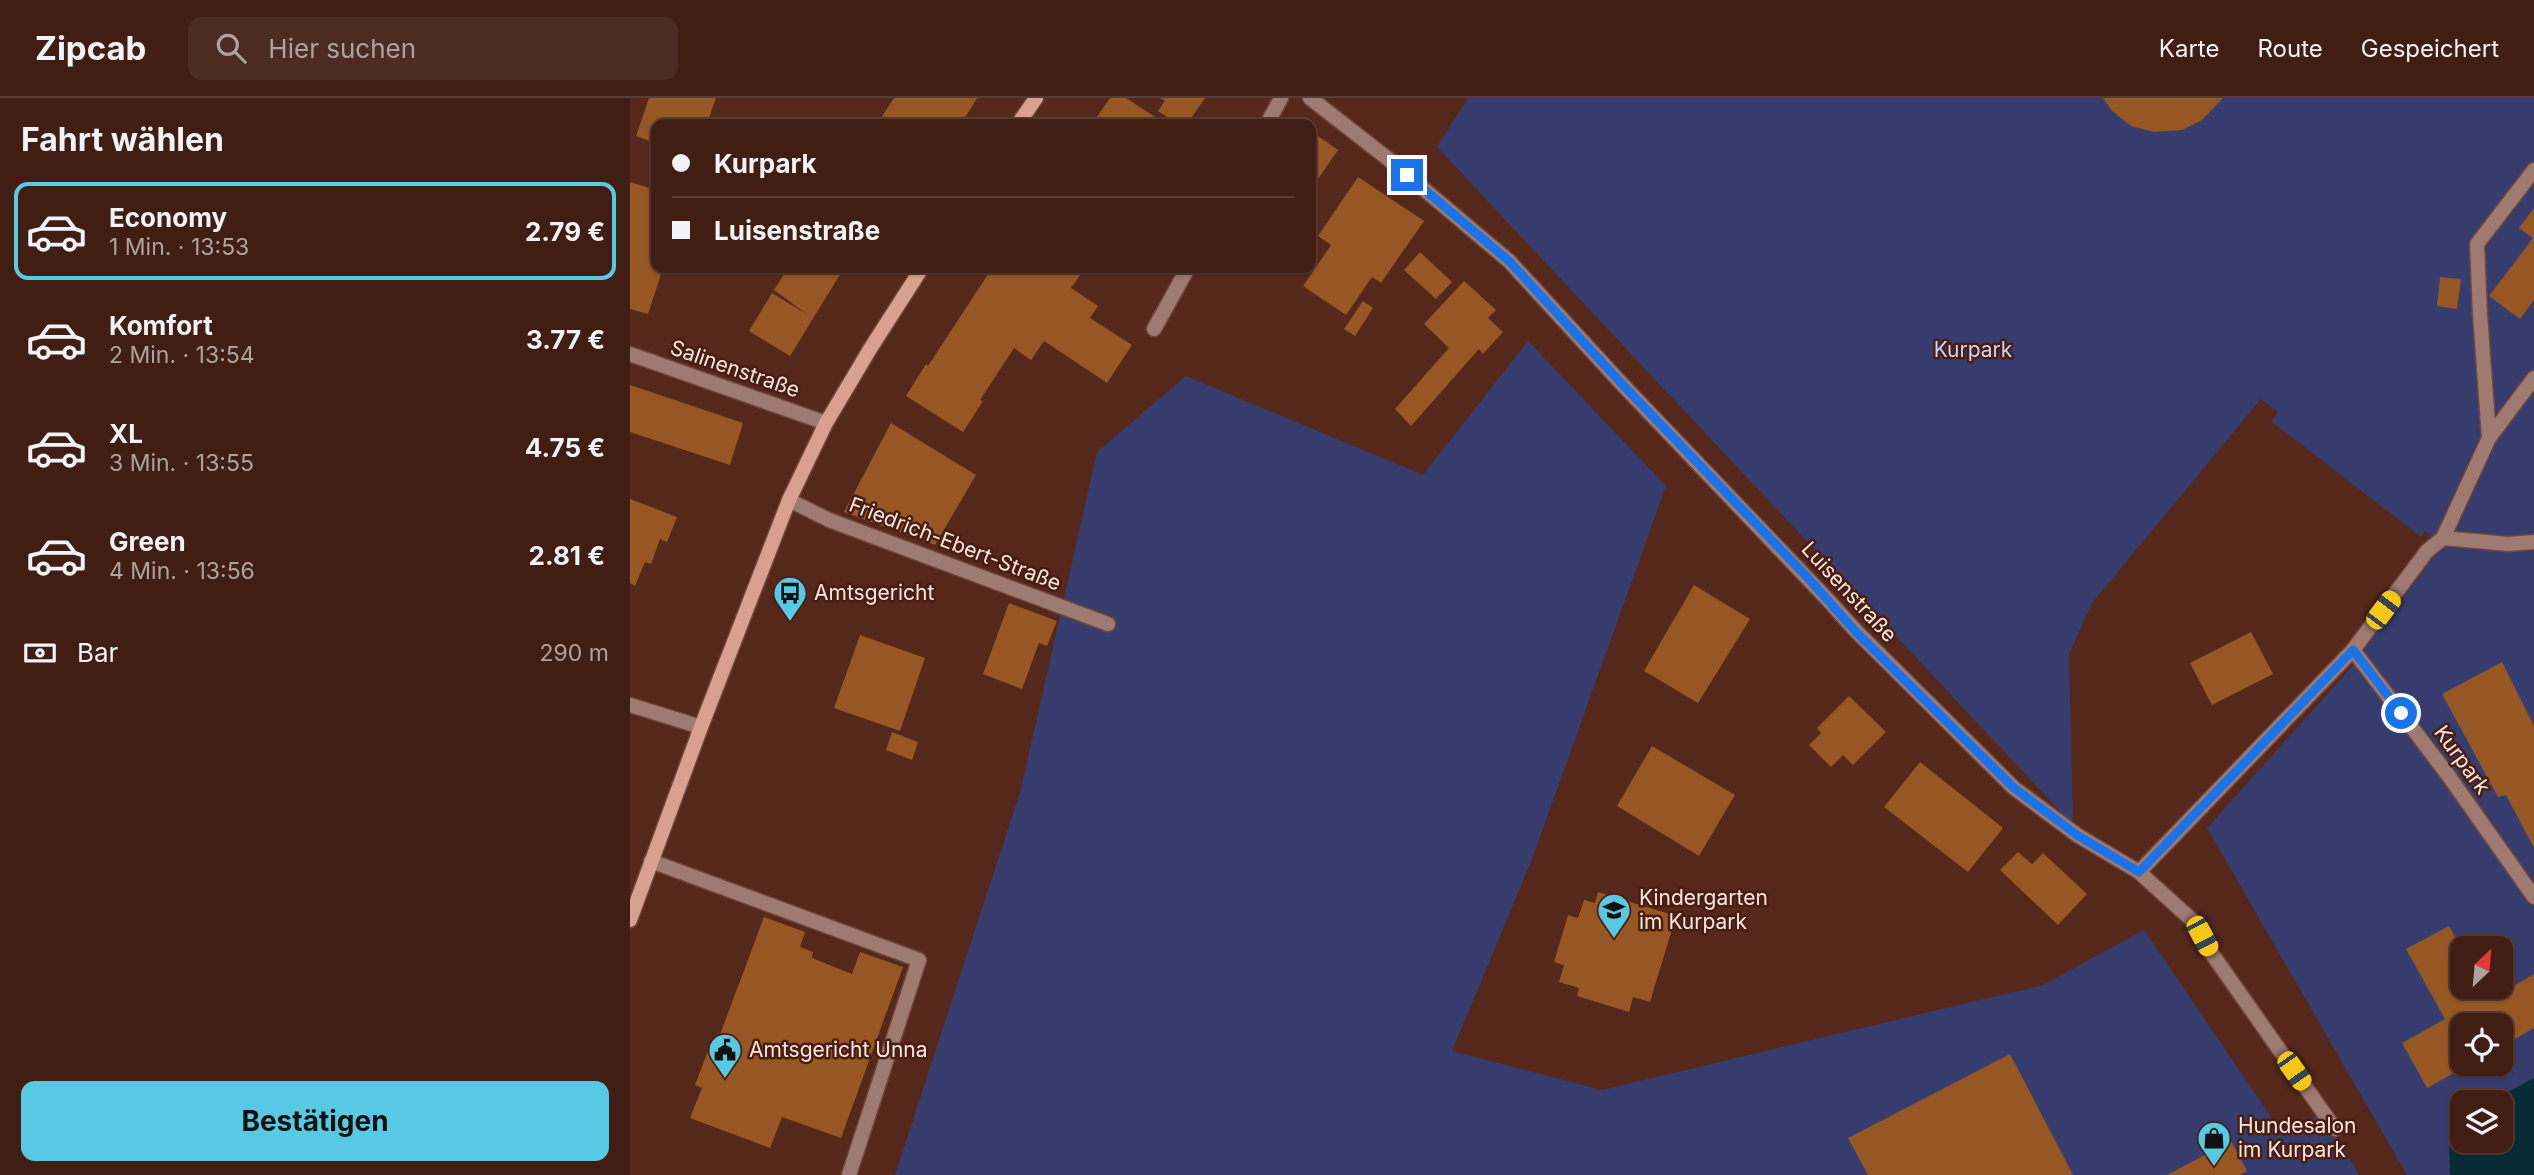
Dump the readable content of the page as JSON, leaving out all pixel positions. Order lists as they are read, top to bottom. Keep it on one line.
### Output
{"streets":{"street":["Salinenstraße","Friedrich-Ebert-Straße","Luisenstraße","Kurpark"]},"parks":["Kurpark"],"places":{"bus stop":["Amtsgericht"],"school or university":["Kindergarten im Kurpark"],"public building":["Amtsgericht Unna"],"shop":["Hundesalon im Kurpark"]},"north":"top right","page":{"header":"Zipcab","search":"Hier suchen","nav":["Karte","Route","Gespeichert"],"heading":"Fahrt wählen","banner":["Kurpark","Luisenstraße"],"list":[{"name":"Economy","note":"1 Min. · 13:53","value":"2.79 €"},{"name":"Komfort","note":"2 Min. · 13:54","value":"3.77 €"},{"name":"XL","note":"3 Min. · 13:55","value":"4.75 €"},{"name":"Green","note":"4 Min. · 13:56","value":"2.81 €"}],"pay":["Bar","290 m"],"buttons":"Bestätigen"}}
